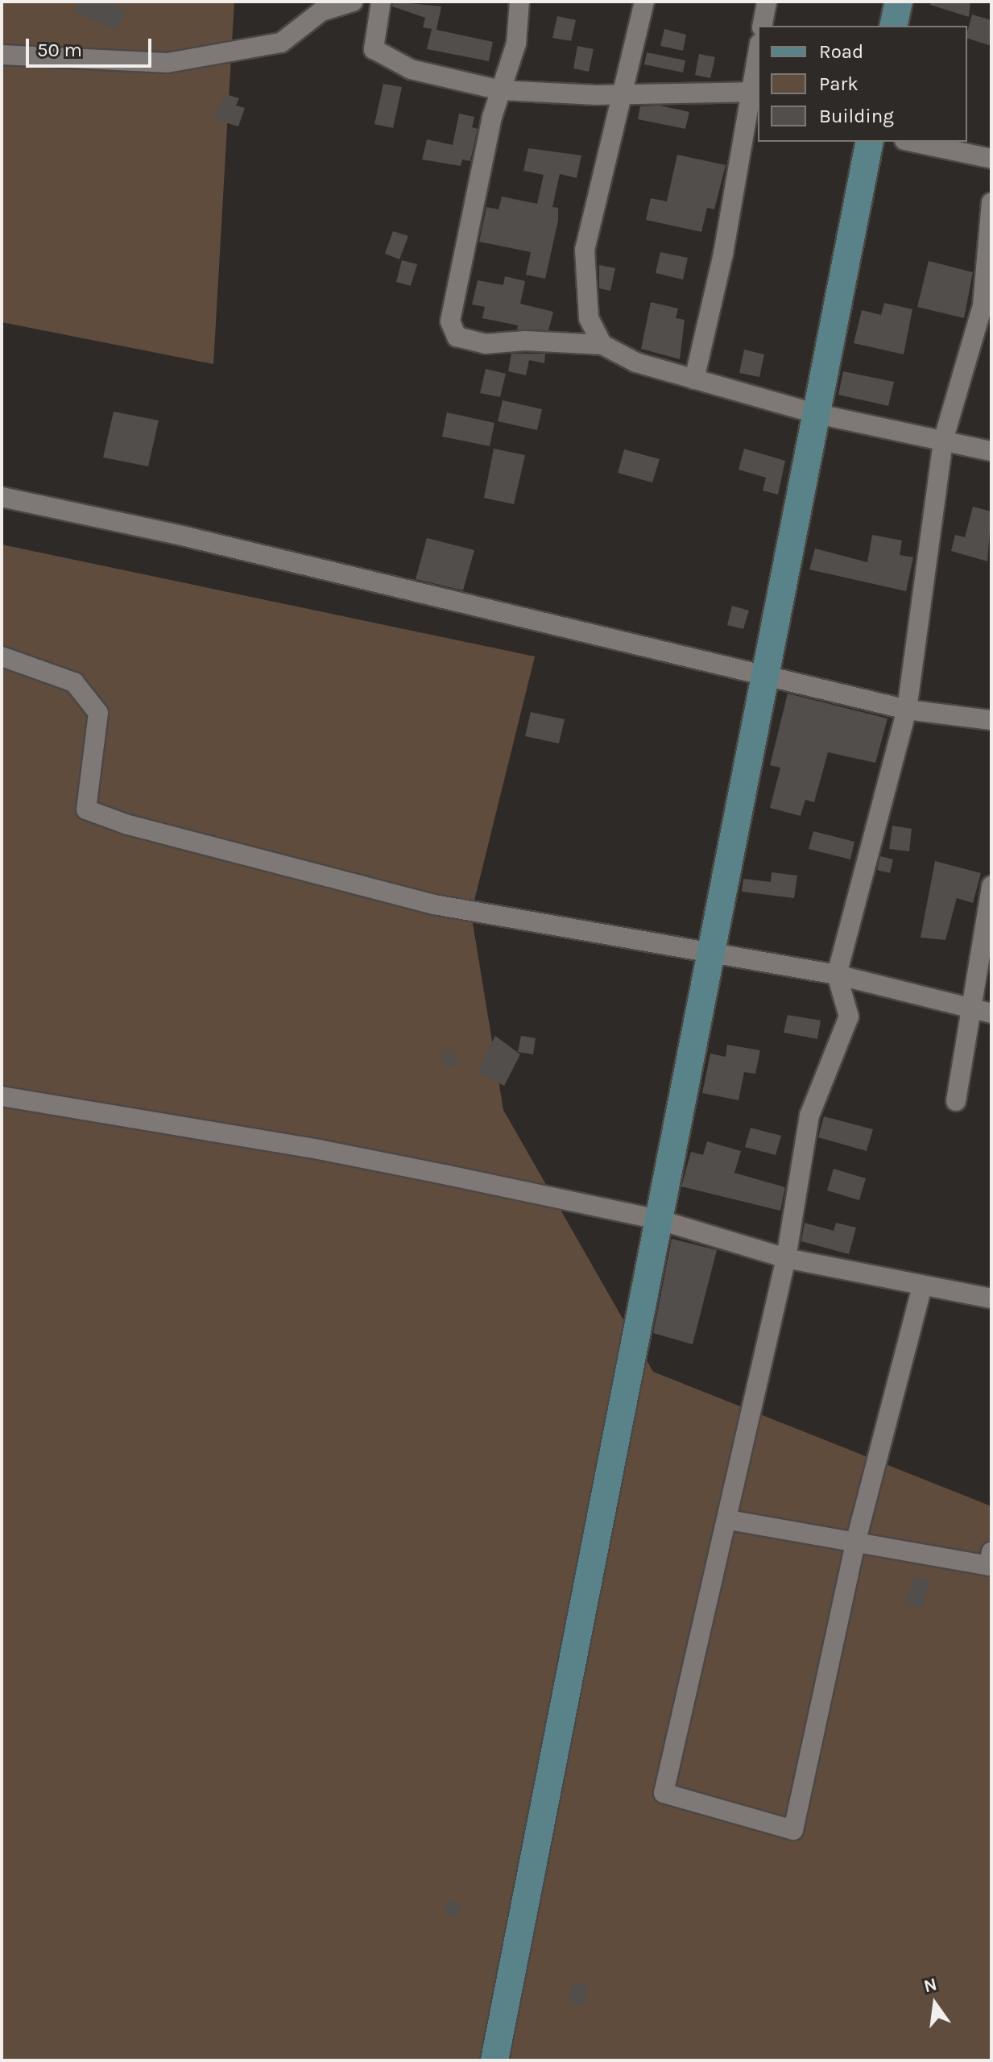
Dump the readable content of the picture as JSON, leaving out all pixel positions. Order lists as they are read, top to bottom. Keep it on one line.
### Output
{"legend":["Road","Park","Building"],"scale_bar":"50 m","north":"top"}
